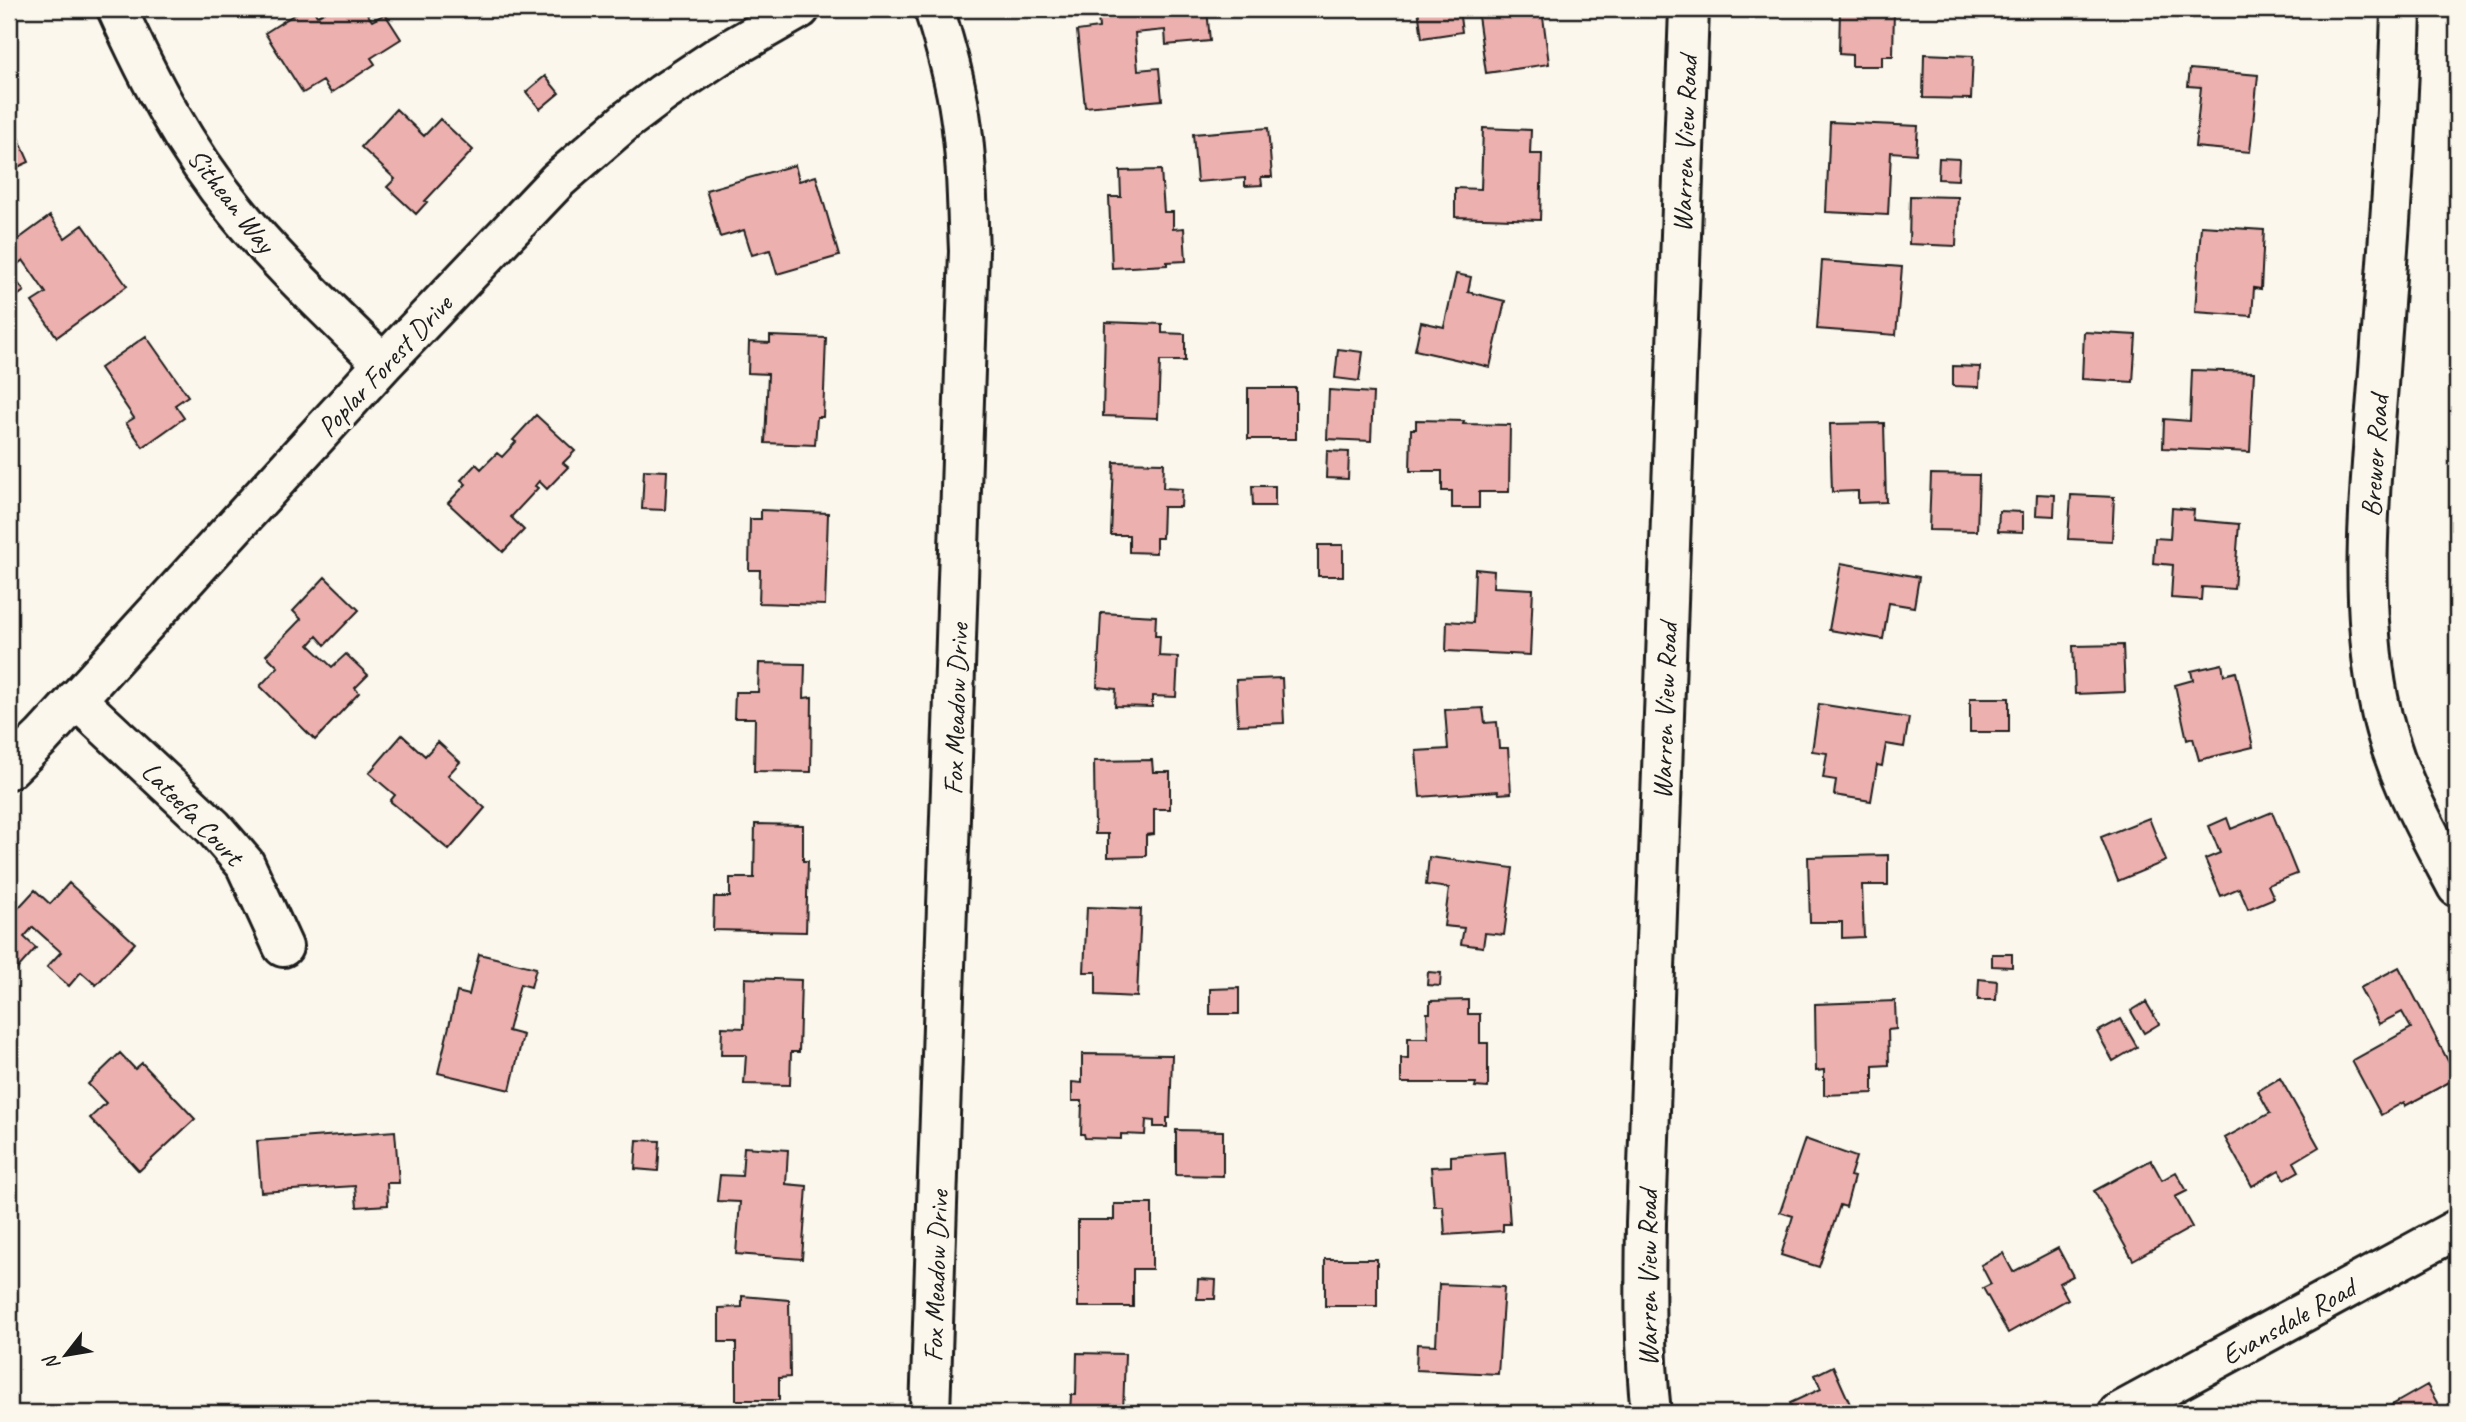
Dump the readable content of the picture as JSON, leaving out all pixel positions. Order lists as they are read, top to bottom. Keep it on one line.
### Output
{"streets":{"street":["Warren View Road","Sithean Way","Poplar Forest Drive","Brewer Road","Fox Meadow Drive","Lateefa Court","Evansdale Road"]},"crossings":[["Sithean Way","Poplar Forest Drive"],["Poplar Forest Drive","Lateefa Court"]],"north":"bottom left"}
